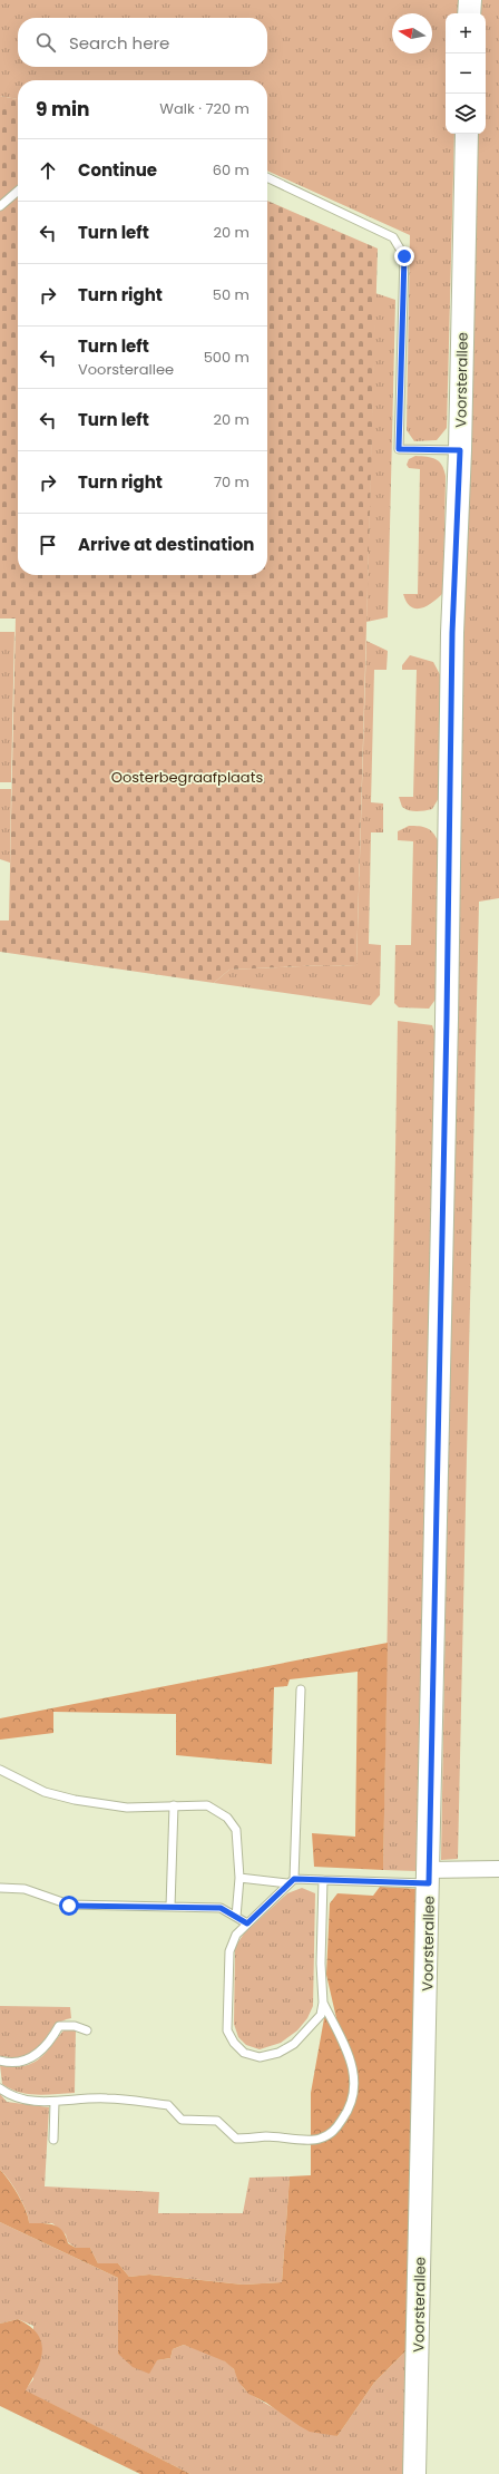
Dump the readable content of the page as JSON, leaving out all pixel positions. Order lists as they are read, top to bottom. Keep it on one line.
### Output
{"streets":{"main road":["Voorsterallee"]},"parks":["Oosterbegraafplaats"],"north":"left","page":{"map_buttons":["+","−"],"search":"Search here","heading":["9 min","Walk · 720 m"],"list":[["Continue","60 m"],["Turn left","20 m"],["Turn right","50 m"],["Turn left","Voorsterallee","500 m"],["Turn left","20 m"],["Turn right","70 m"],"Arrive at destination"]}}
